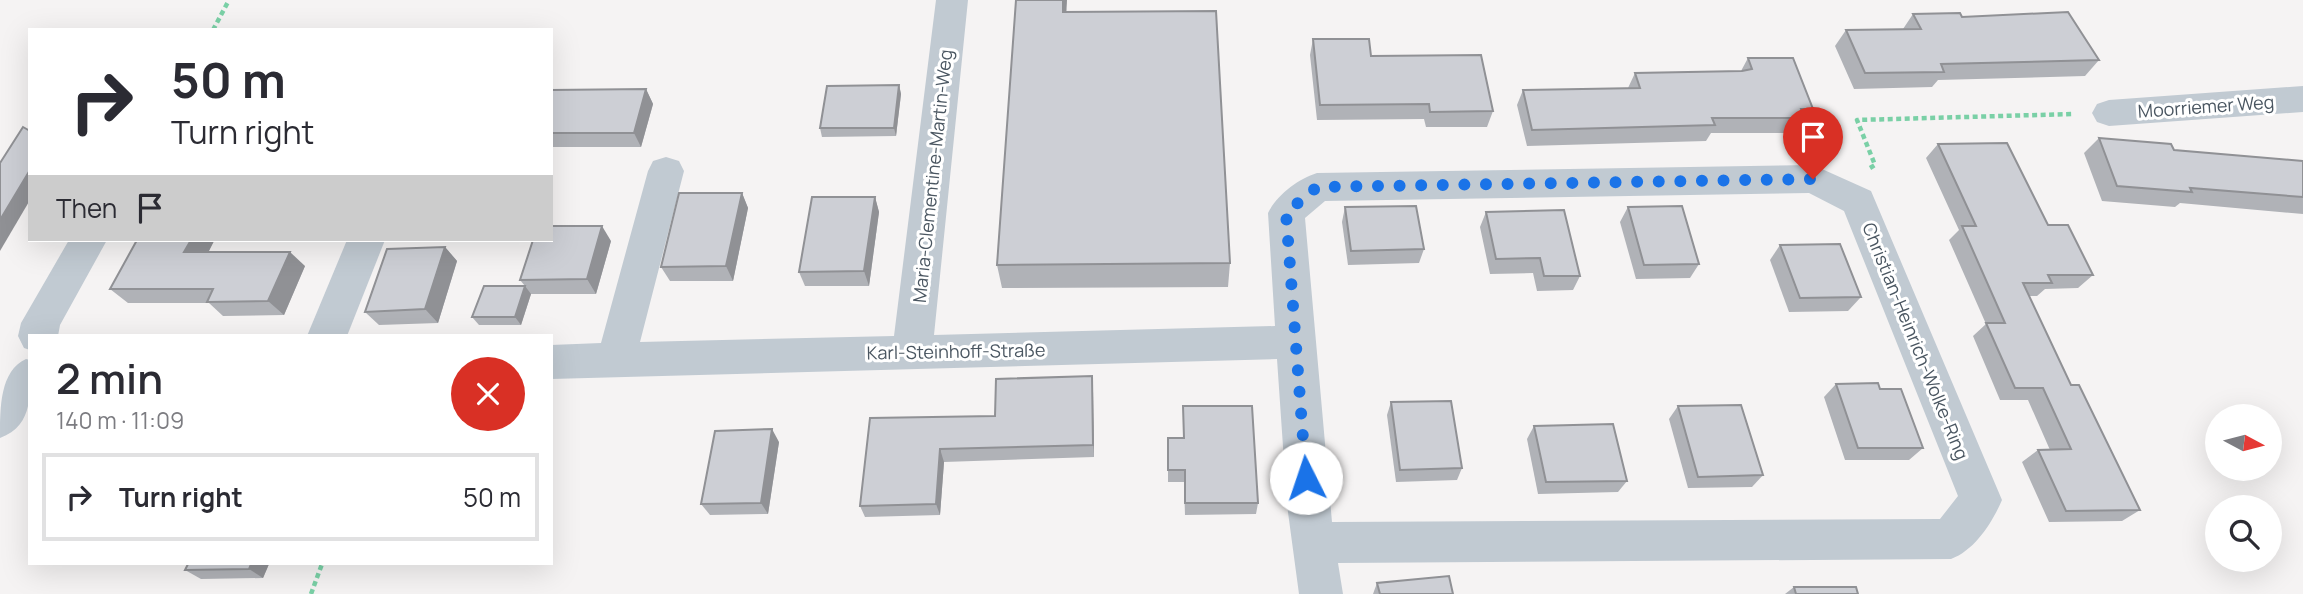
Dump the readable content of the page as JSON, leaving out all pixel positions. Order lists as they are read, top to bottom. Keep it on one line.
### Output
{"streets":{"street":["Moorriemer Weg","Maria-Clementine-Martin-Weg","Christian-Heinrich-Wolke-Ring","Karl-Steinhoff-Straße"]},"crossings":[["Maria-Clementine-Martin-Weg","Karl-Steinhoff-Straße"],["Christian-Heinrich-Wolke-Ring","Karl-Steinhoff-Straße"]],"north":"right","page":{"turn":["50 m","Turn right"],"then":"Then","heading":["2 min","140 m · 11:09"],"list":[{"name":"Turn right","value":"50 m"}]}}
